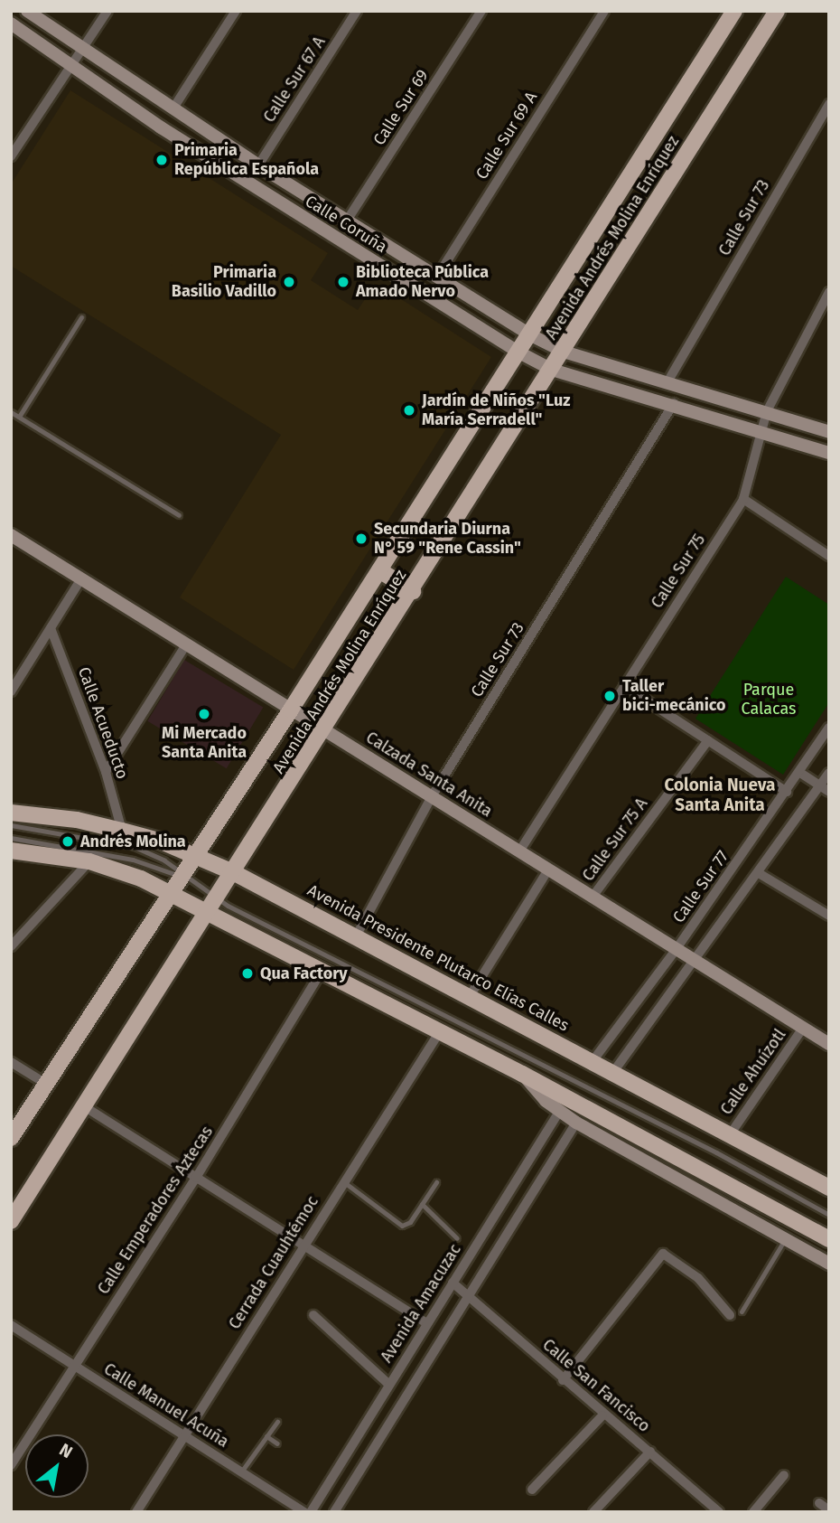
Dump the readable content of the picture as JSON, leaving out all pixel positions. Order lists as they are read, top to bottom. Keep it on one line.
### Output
{"streets":{"main road":["Avenida Andrés Molina Enríquez","Avenida Presidente Plutarco Elías Calles"],"street":["Calle Sur 67 A","Calle Sur 69","Calle Sur 69 A","Calle Sur 73","Calle Coruña","Calle Sur 75","Calle Acueducto","Calzada Santa Anita","Calle Sur 75 A","Calle Sur 77","Calle Ahuízotl","Calle Emperadores Aztecas","Cerrada Cuauhtémoc","Avenida Amacuzac","Calle San Fancisco","Calle Manuel Acuña"]},"crossings":[["Calle Sur 67 A","Calle Coruña"],["Calle Sur 69","Calle Coruña"],["Calle Sur 69 A","Calle Coruña"],["Calle Sur 73","Calle Coruña"],["Calle Sur 73","Calzada Santa Anita"],["Calle Sur 73","Avenida Presidente Plutarco Elías Calles"],["Calle Coruña","Avenida Andrés Molina Enríquez"],["Calle Coruña","Calle Sur 75"],["Avenida Andrés Molina Enríquez","Calzada Santa Anita"],["Avenida Andrés Molina Enríquez","Avenida Presidente Plutarco Elías Calles"],["Calle Sur 75","Calzada Santa Anita"],["Calle Acueducto","Avenida Presidente Plutarco Elías Calles"],["Calzada Santa Anita","Calle Sur 75 A"],["Calzada Santa Anita","Calle Sur 77"],["Calzada Santa Anita","Calle Ahuízotl"],["Calle Sur 77","Avenida Presidente Plutarco Elías Calles"],["Avenida Presidente Plutarco Elías Calles","Calle Ahuízotl"],["Calle Emperadores Aztecas","Calle Manuel Acuña"],["Cerrada Cuauhtémoc","Calle Manuel Acuña"],["Avenida Amacuzac","Calle San Fancisco"]],"districts":["Colonia Nueva Santa Anita"],"parks":["Parque Calacas"],"places":["Primaria República Española","Primaria Basilio Vadillo","Biblioteca Pública Amado Nervo","Jardín de Niños \"Luz María Serradell\"","Secundaria Diurna N° 59 \"Rene Cassin\"","Taller bici-mecánico","Mi Mercado Santa Anita","Andrés Molina","Qua Factory"],"north":"top right"}
